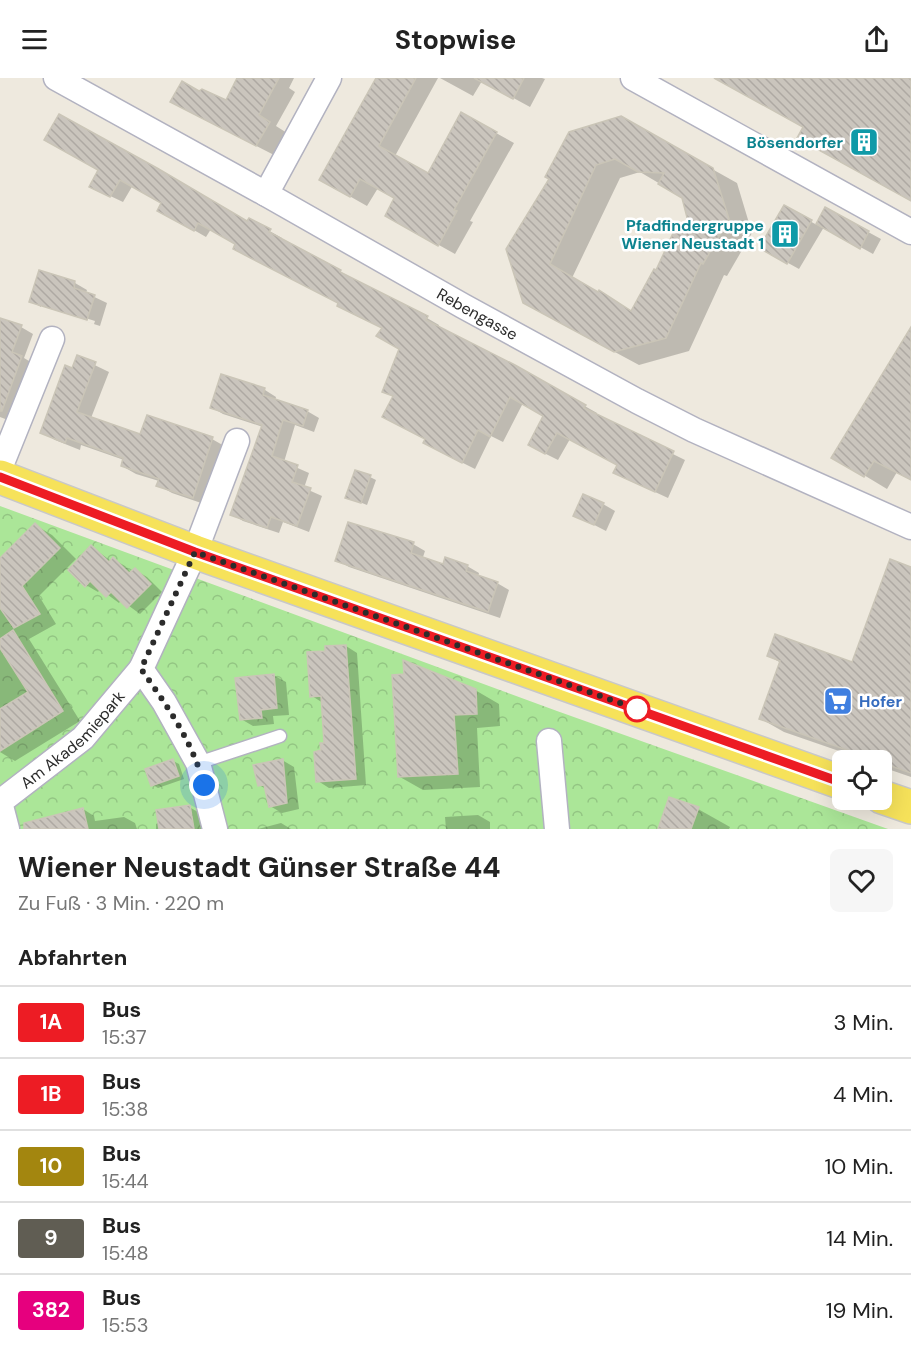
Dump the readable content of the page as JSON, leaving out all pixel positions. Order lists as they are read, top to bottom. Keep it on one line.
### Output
{"streets":{"street":["Rebengasse","Am Akademiepark"]},"places":{"building":["Bösendorfer","Pfadfindergruppe Wiener Neustadt 1"],"supermarket":["Hofer"]},"lines":["bus line 1A"],"page":{"header":"Stopwise","heading":[["Wiener Neustadt Günser Straße 44","Zu Fuß · 3 Min. · 220 m"],"Abfahrten"],"list":[{"mark":"1A","name":"Bus","note":"15:37","value":"3 Min."},{"mark":"1B","name":"Bus","note":"15:38","value":"4 Min."},{"mark":"10","name":"Bus","note":"15:44","value":"10 Min."},{"mark":"9","name":"Bus","note":"15:48","value":"14 Min."},{"mark":"382","name":"Bus","note":"15:53","value":"19 Min."}]}}
